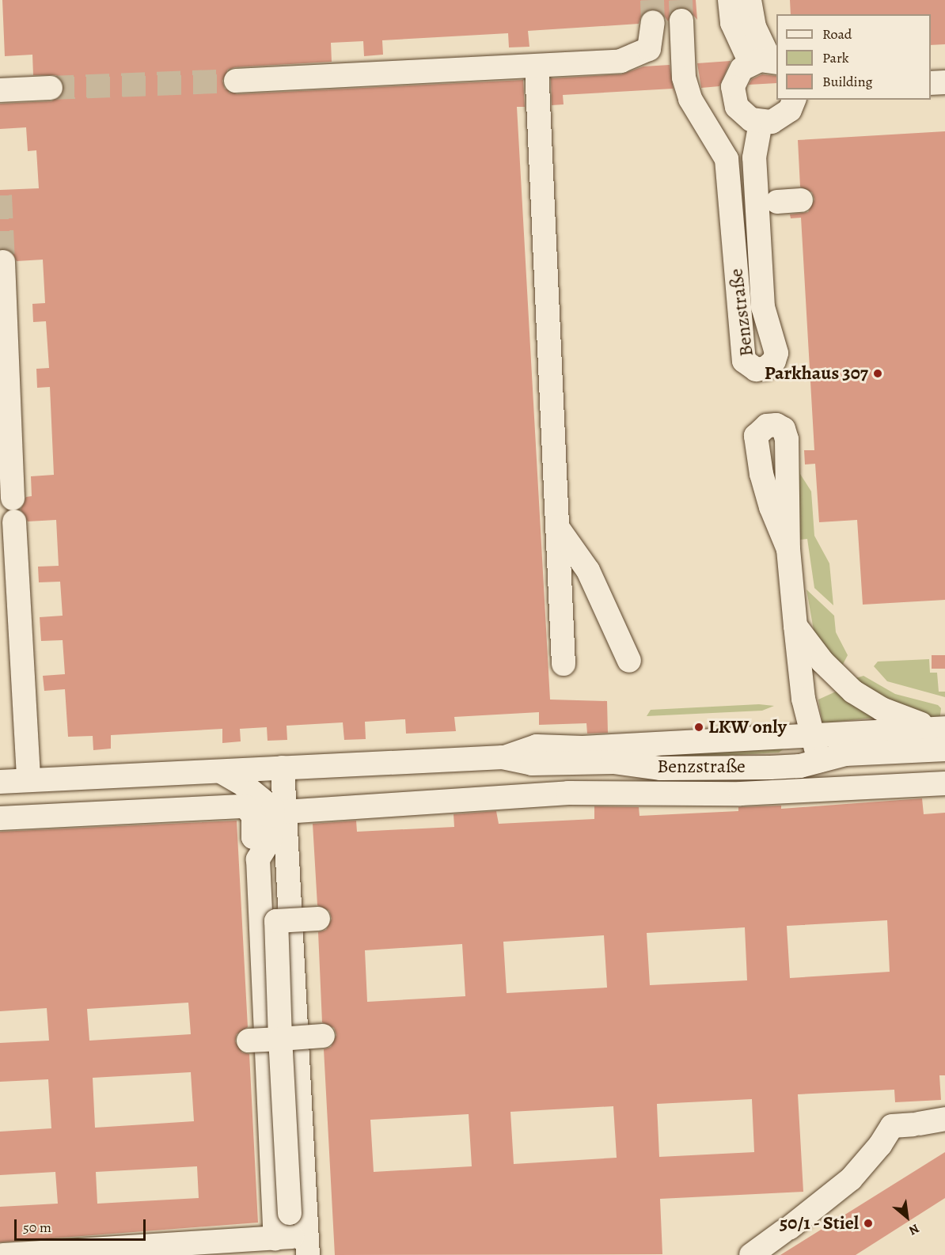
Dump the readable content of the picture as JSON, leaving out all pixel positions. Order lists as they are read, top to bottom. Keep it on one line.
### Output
{"streets":{"street":["Benzstraße"]},"places":["Parkhaus 307","LKW only","50/1 - Stiel"],"legend":["Road","Park","Building"],"scale_bar":"50 m","north":"bottom right"}
